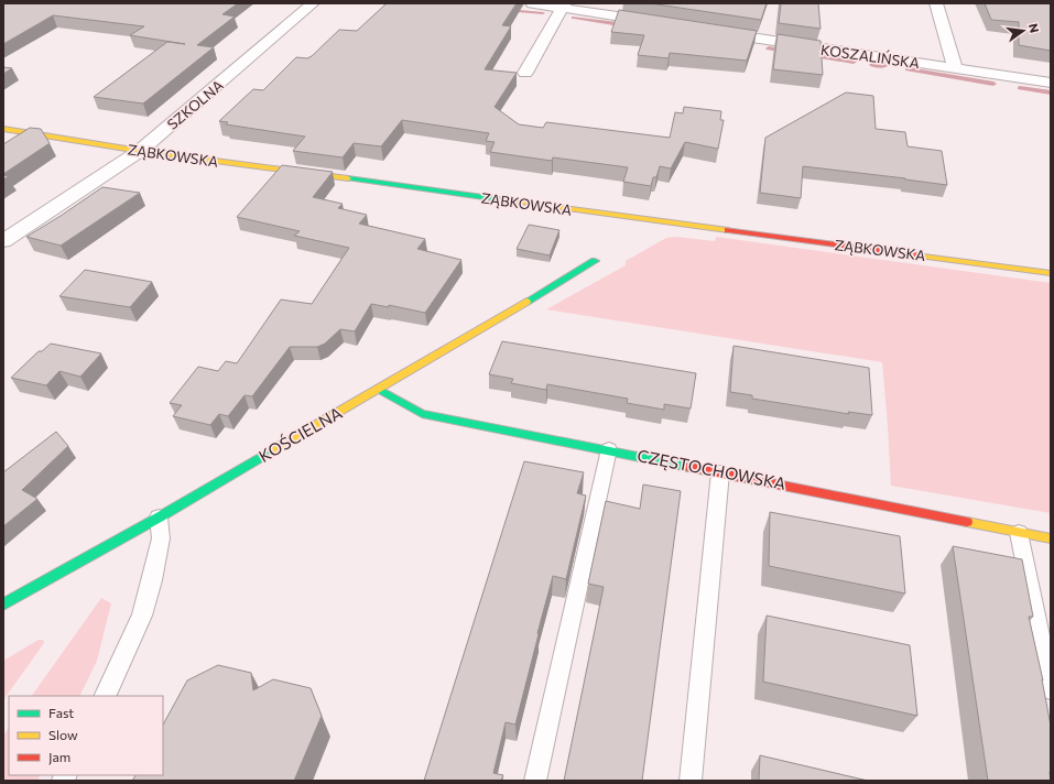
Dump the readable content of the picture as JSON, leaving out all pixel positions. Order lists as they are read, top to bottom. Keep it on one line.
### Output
{"streets":{"street":["KOSZALIŃSKA","SZKOLNA","ZĄBKOWSKA","KOŚCIELNA","CZĘSTOCHOWSKA"]},"crossings":[["SZKOLNA","ZĄBKOWSKA"],["KOŚCIELNA","CZĘSTOCHOWSKA"]],"legend":["Fast","Slow","Jam"],"north":"right"}
